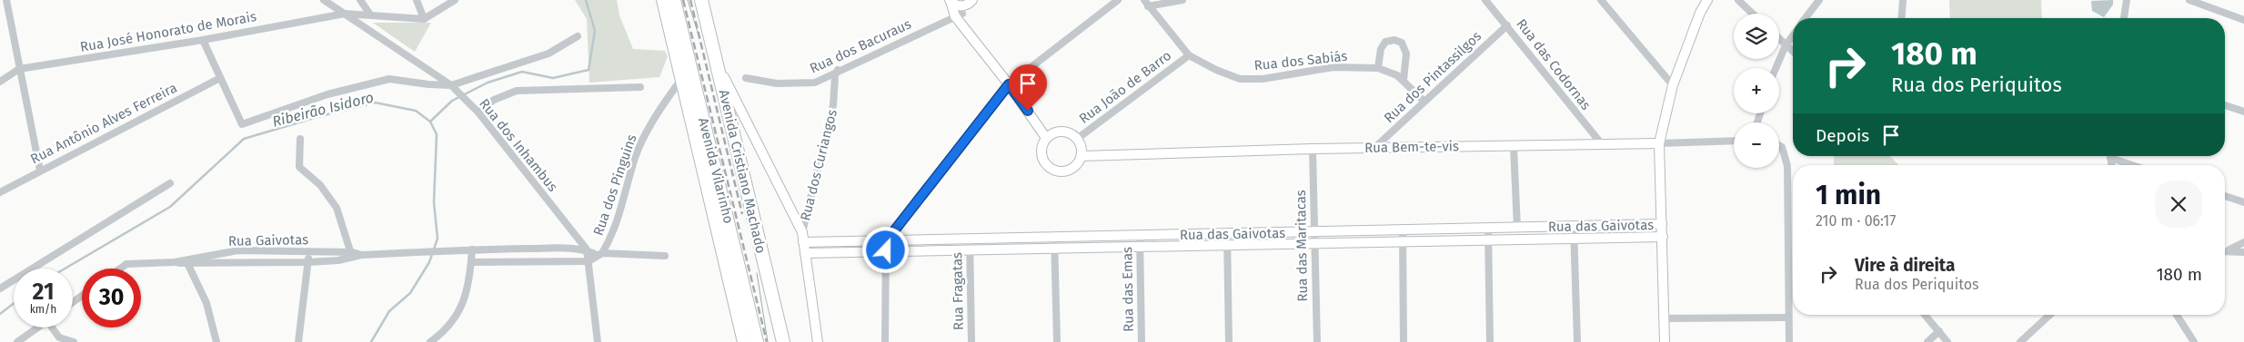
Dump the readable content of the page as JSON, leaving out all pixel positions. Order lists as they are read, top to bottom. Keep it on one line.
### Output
{"streets":{"highway":["Avenida Vilarinho","Avenida Cristiano Machado"],"street":["Rua José Honorato de Morais","Rua dos Bacuraus","Rua dos Sabiás","Rua das Codornas","Rua dos Pintassilgos","Rua João de Barro","Rua Antônio Alves Ferreira","Rua dos Inhambus","Rua Bem-te-vis","Rua dos Curiangos","Rua dos Pinguins","Rua das Gaivotas","Rua Gaivotas","Rua das Maritacas","Rua das Emas","Rua Fragatas"]},"crossings":[["Rua José Honorato de Morais","Rua dos Inhambus"],["Rua dos Bacuraus","Rua dos Curiangos"],["Rua dos Sabiás","Rua dos Pintassilgos"],["Rua dos Sabiás","Rua João de Barro"],["Rua das Codornas","Rua dos Pintassilgos"],["Rua das Codornas","Rua Bem-te-vis"],["Rua dos Pintassilgos","Rua Bem-te-vis"],["Rua João de Barro","Rua Bem-te-vis"],["Rua Bem-te-vis","Rua das Maritacas"],["Rua dos Curiangos","Rua das Gaivotas"],["Rua das Gaivotas","Rua das Maritacas"],["Rua das Gaivotas","Rua das Emas"],["Rua das Gaivotas","Rua Fragatas"]],"water":["Ribeirão Isidoro"],"page":{"map_buttons":["+","−"],"turn":["180 m","Rua dos Periquitos"],"then":"Depois","heading":["1 min","210 m · 06:17"],"list":[{"name":"Vire à direita","note":"Rua dos Periquitos","value":"180 m"}],"speed":"21 km/h","limit":"30"}}
